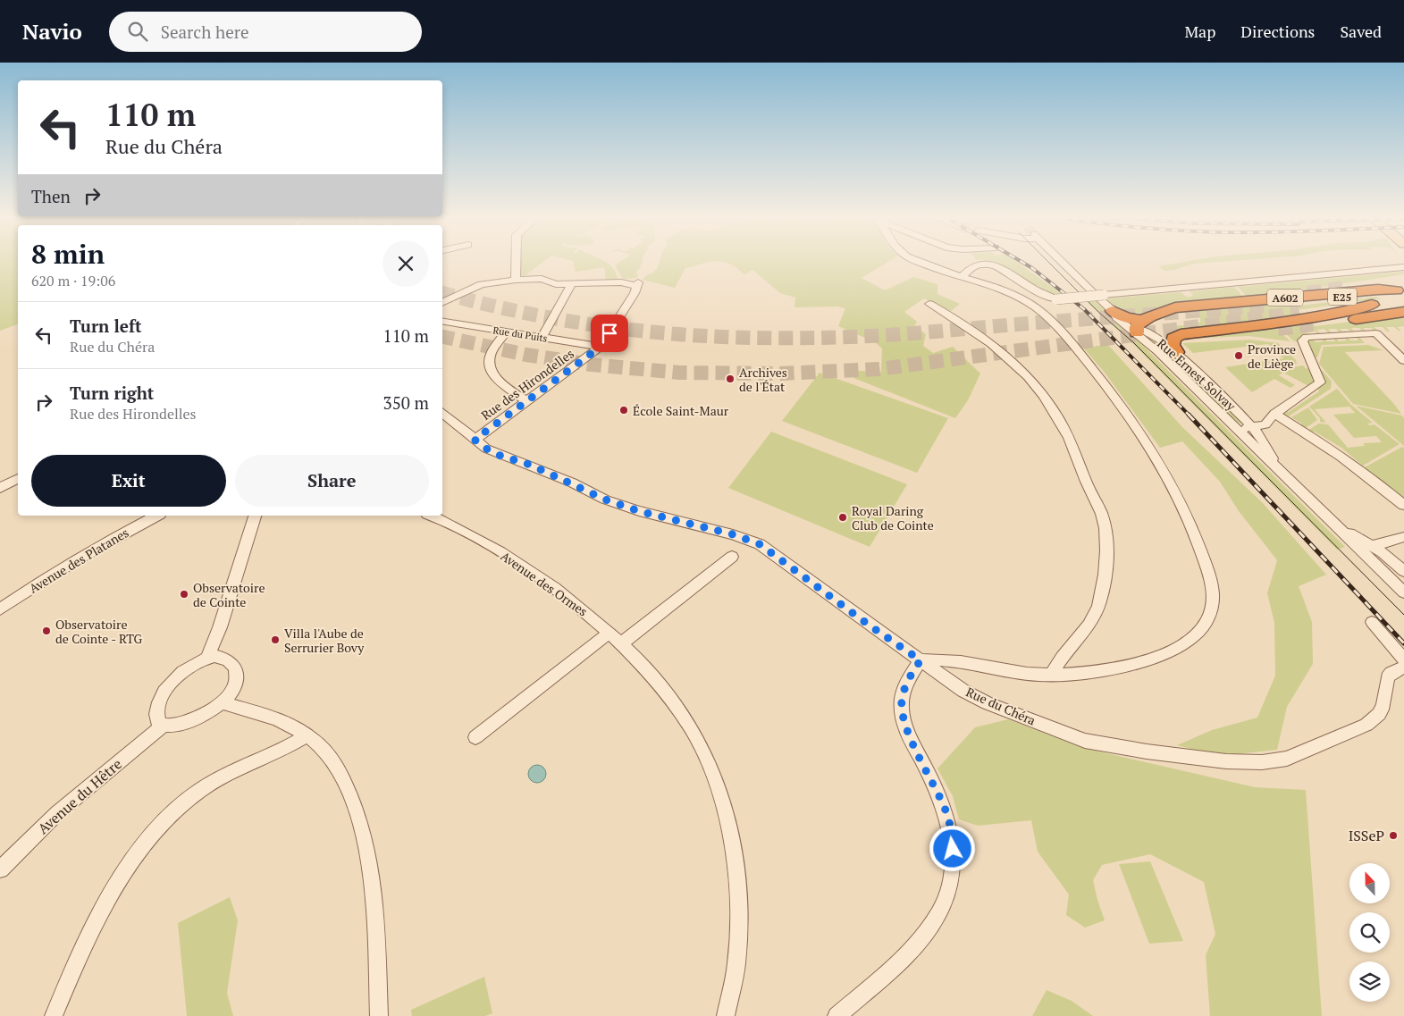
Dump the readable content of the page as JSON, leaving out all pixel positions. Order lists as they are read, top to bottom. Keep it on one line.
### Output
{"streets":{"highway":["E25","A602"],"street":["Rue du Puits","Rue Ernest Solvay","Rue des Hirondelles","Avenue des Platanes","Avenue des Ormes","Rue du Chéra","Avenue du Hêtre"]},"crossings":[["E25","A602"],["A602","Rue Ernest Solvay"],["Rue du Puits","Rue des Hirondelles"],["Rue des Hirondelles","Rue du Chéra"]],"places":["Province de Liège","Archives de l'État","École Saint-Maur","Royal Daring Club de Cointe","Observatoire de Cointe","Observatoire de Cointe - RTG","Villa l'Aube de Serrurier Bovy","ISSeP"],"north":"top","page":{"header":"Navio","search":"Search here","nav":["Map","Directions","Saved"],"turn":["110 m","Rue du Chéra"],"then":"Then","heading":["8 min","620 m · 19:06"],"list":[{"name":"Turn left","note":"Rue du Chéra","value":"110 m"},{"name":"Turn right","note":"Rue des Hirondelles","value":"350 m"}],"buttons":["Exit","Share"]}}
